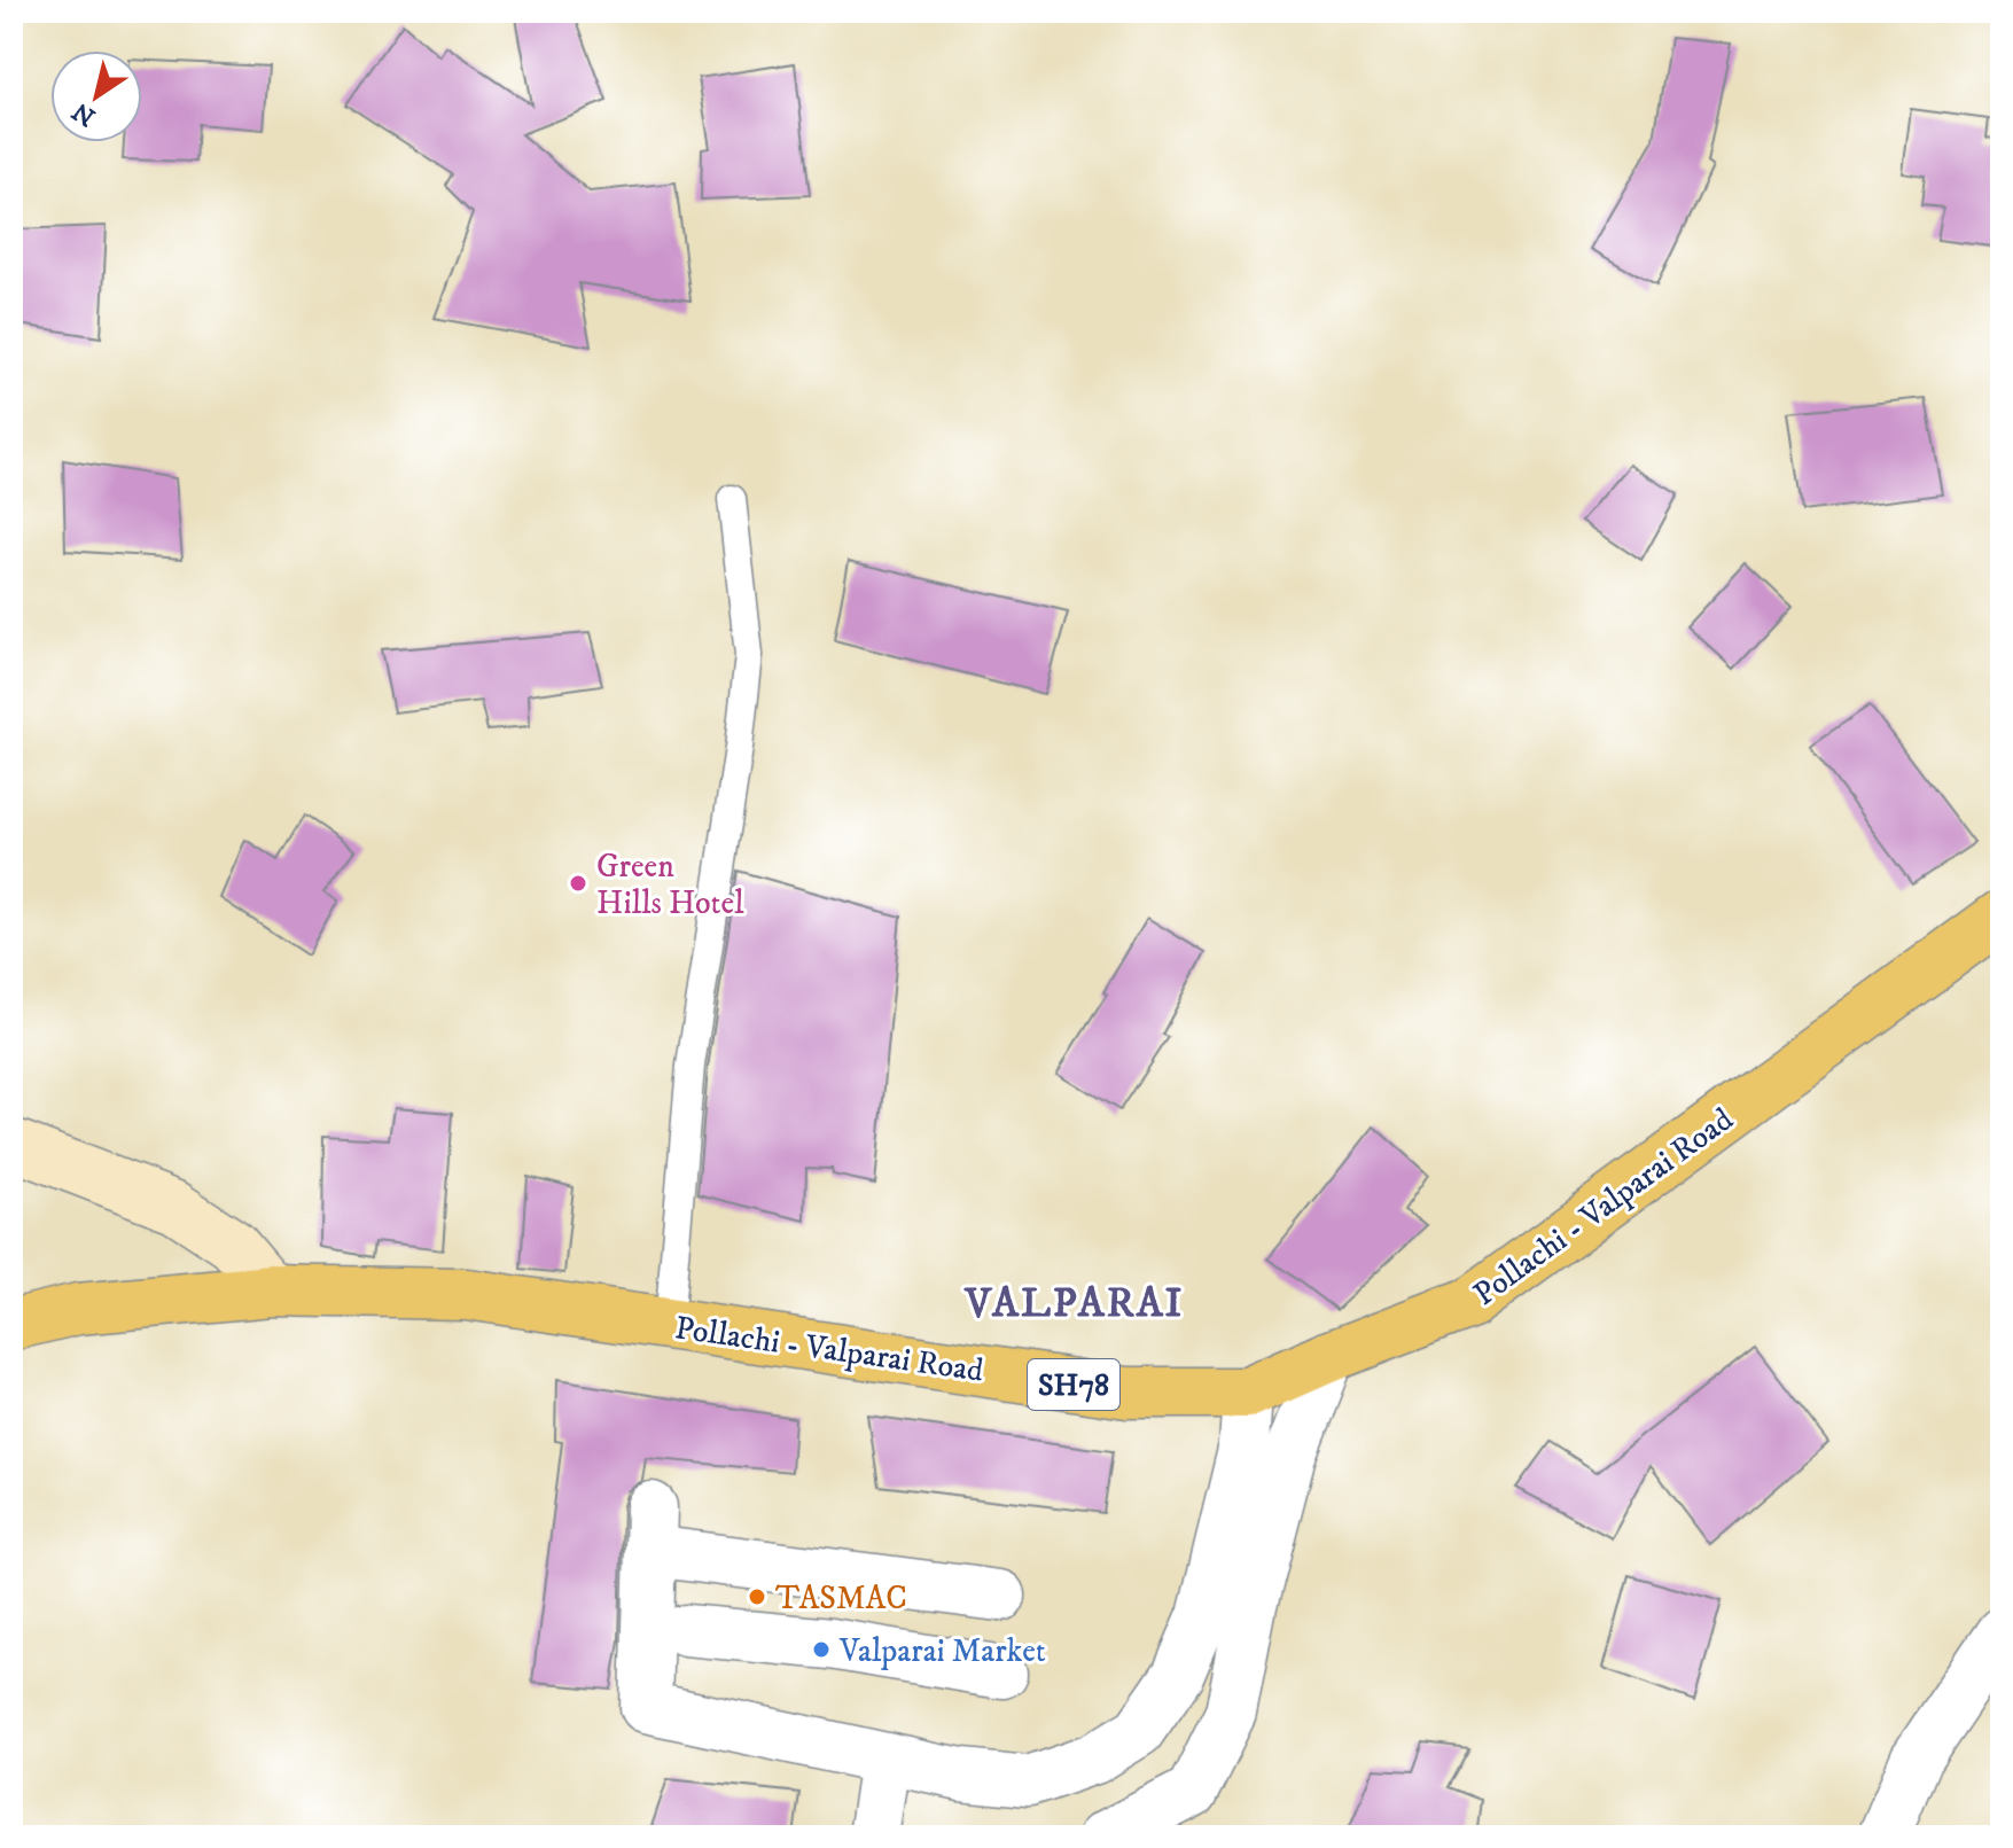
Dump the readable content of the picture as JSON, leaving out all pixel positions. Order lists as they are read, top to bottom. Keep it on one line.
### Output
{"streets":{"main road":["Pollachi - Valparai Road","SH78"]},"districts":["VALPARAI"],"places":["Green Hills Hotel","TASMAC","Valparai Market"],"north":"bottom left"}
